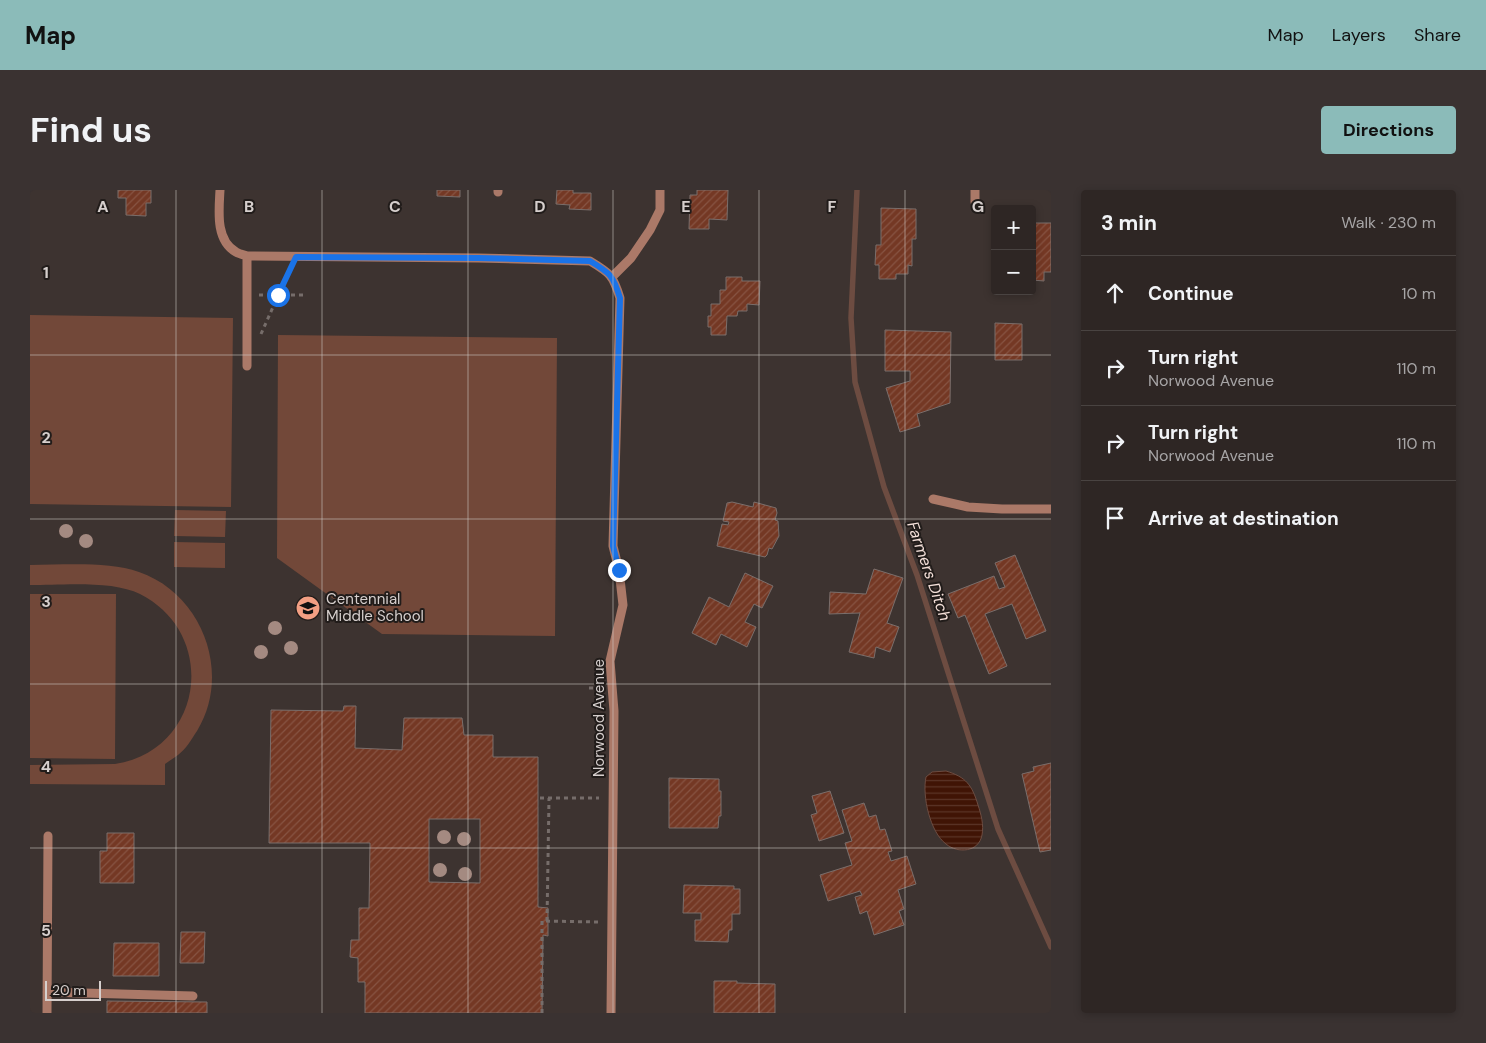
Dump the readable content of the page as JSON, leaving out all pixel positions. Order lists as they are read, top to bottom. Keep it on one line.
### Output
{"streets":{"street":["Norwood Avenue"]},"water":["Farmers Ditch"],"places":{"school or university":["Centennial Middle School"]},"scale_bar":"20 m","page":{"header":"Map","nav":["Map","Layers","Share"],"buttons":"Directions","title":"Find us","heading":["3 min","Walk · 230 m"],"map_buttons":["+","−"],"list":[["Continue","10 m"],["Turn right","Norwood Avenue","110 m"],["Turn right","Norwood Avenue","110 m"],"Arrive at destination"],"scale":"20 m"},"grid":{"columns":["A","B","C","D","E","F","G"],"rows":["1","2","3","4","5"]}}
